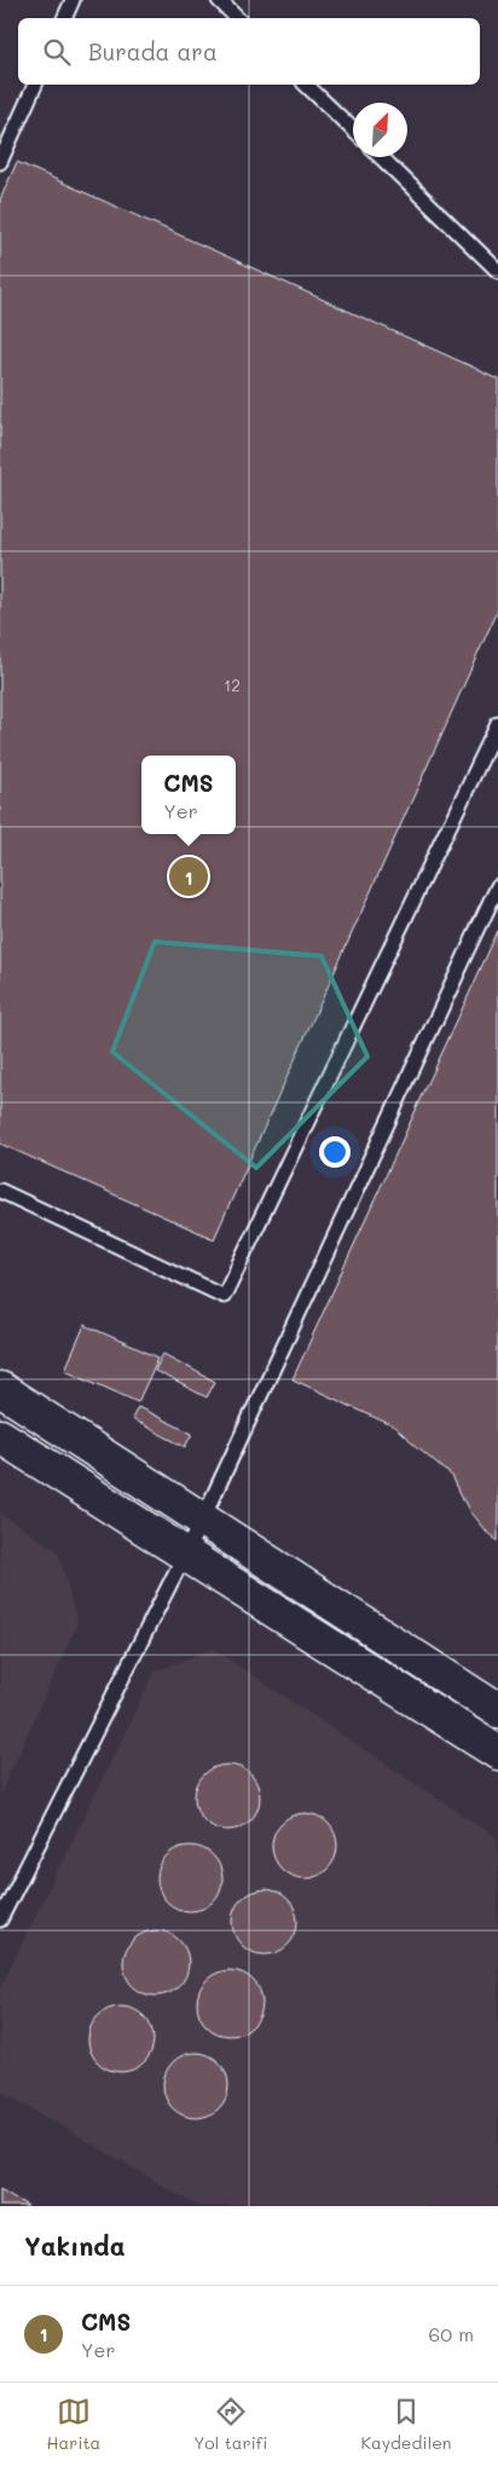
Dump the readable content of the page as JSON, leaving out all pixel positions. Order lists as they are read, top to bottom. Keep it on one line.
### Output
{"house_numbers":["12"],"north":"top right","page":{"search":"Burada ara","popup":["CMS","Yer"],"pins":"1","heading":"Yakında","list":[{"mark":"1","name":"CMS","note":"Yer","value":"60 m"}],"nav":["Harita","Yol tarifi","Kaydedilen"]}}
